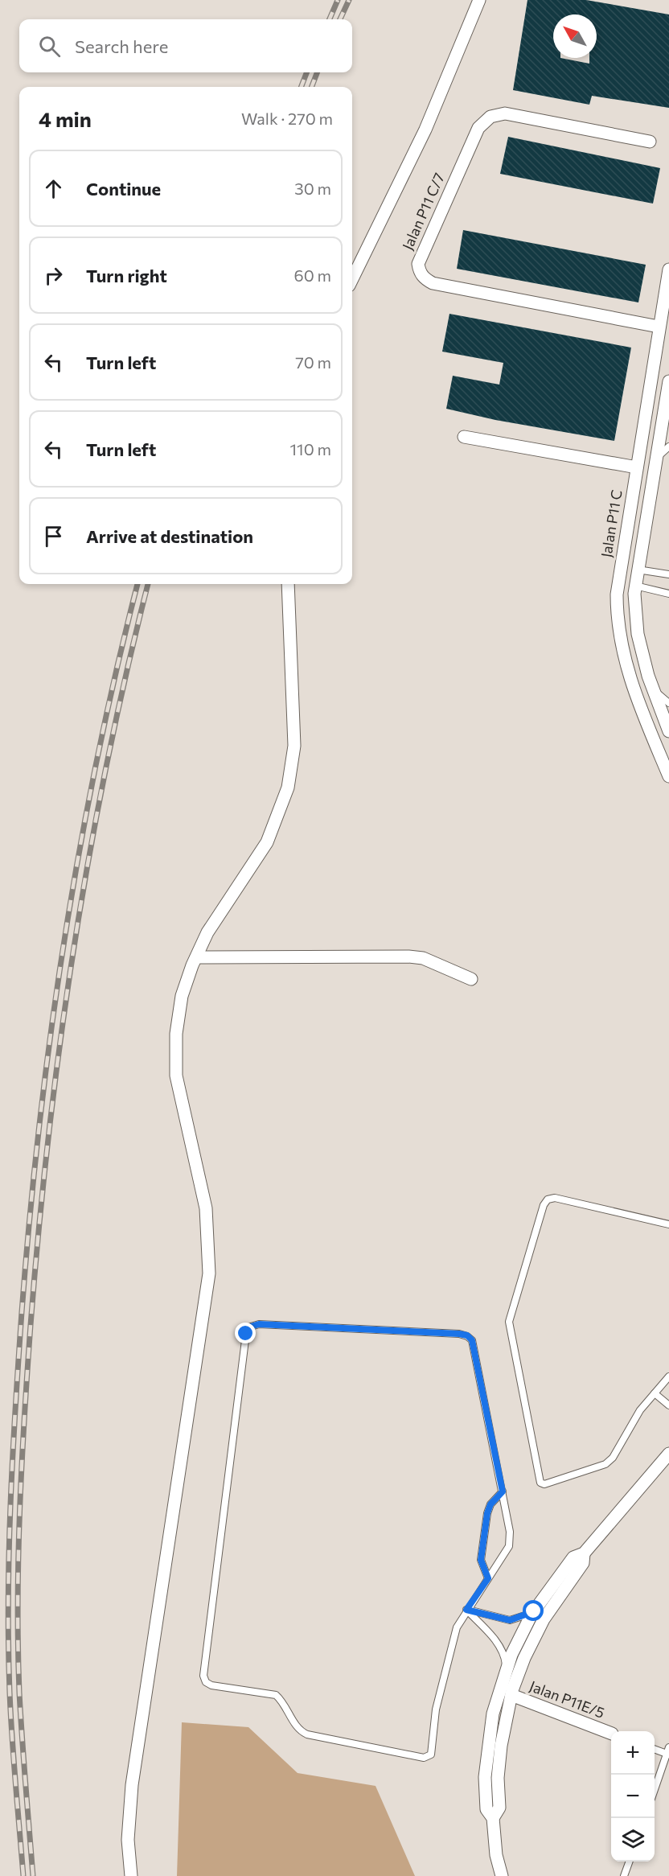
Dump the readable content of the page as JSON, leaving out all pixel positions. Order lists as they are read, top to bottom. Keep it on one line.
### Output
{"streets":{"street":["Jalan P11 C/7","Jalan P11 C","Jalan P11E/5"]},"crossings":[["Jalan P11 C/7","Jalan P11 C"]],"north":"top left","page":{"search":"Search here","heading":["4 min","Walk · 270 m"],"list":[["Continue","30 m"],["Turn right","60 m"],["Turn left","70 m"],["Turn left","110 m"],"Arrive at destination"],"map_buttons":["+","−"]}}
